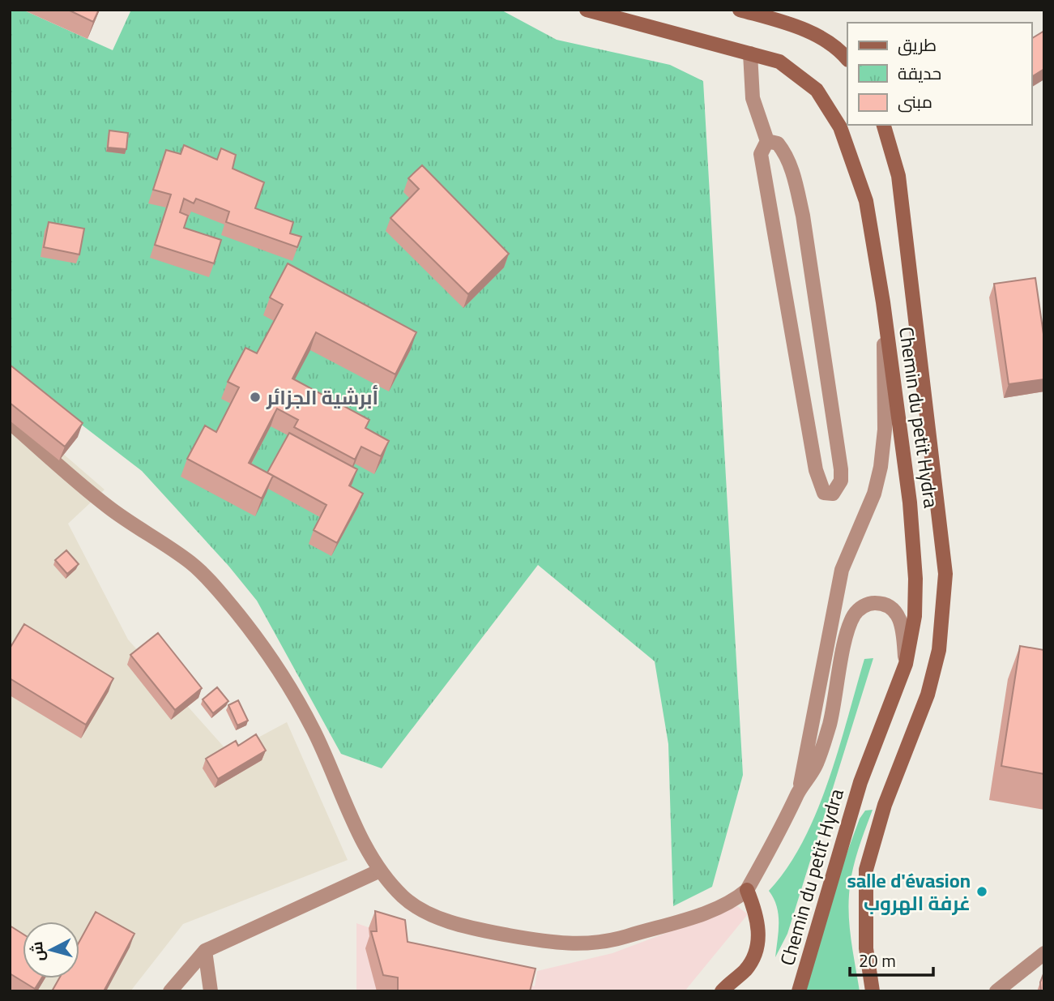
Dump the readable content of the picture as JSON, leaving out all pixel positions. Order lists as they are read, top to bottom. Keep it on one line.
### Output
{"streets":{"main road":["Chemin du petit Hydra"]},"places":["أبرشية الجزائر","salle d'évasion غرفة الهروب"],"legend":["طريق","حديقة","مبنى"],"scale_bar":"20 m","north":"left"}
